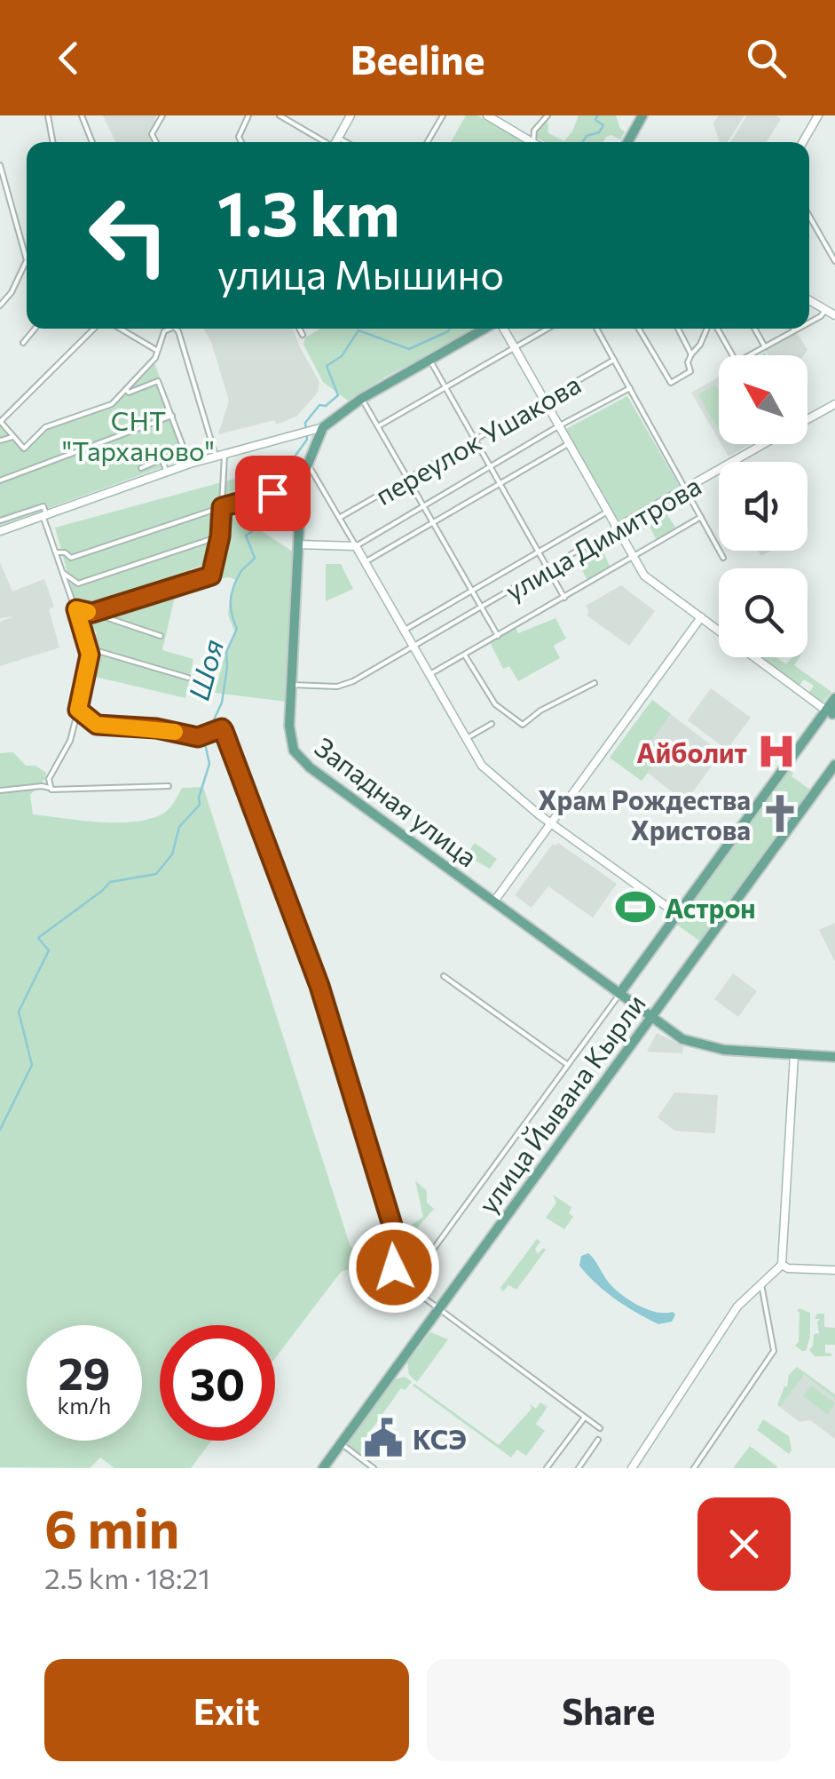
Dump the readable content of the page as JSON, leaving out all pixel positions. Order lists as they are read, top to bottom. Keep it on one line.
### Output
{"streets":{"main road":["Западная улица","улица Йывана Кырли"],"street":["переулок Ушакова","улица Димитрова"]},"crossings":[["улица Димитрова","Западная улица"],["Западная улица","улица Йывана Кырли"]],"water":["Шоя"],"parks":["СНТ \"Тарханово\""],"places":{"hospital":["Айболит"],"church":["Храм Рождества Христова"],"sports":["Астрон"],"public building":["КСЭ"]},"north":"top left","page":{"header":"Beeline","turn":["1.3 km","улица Мышино"],"speed":"29 km/h","limit":"30","heading":["6 min","2.5 km · 18:21"],"buttons":["Exit","Share"]}}
